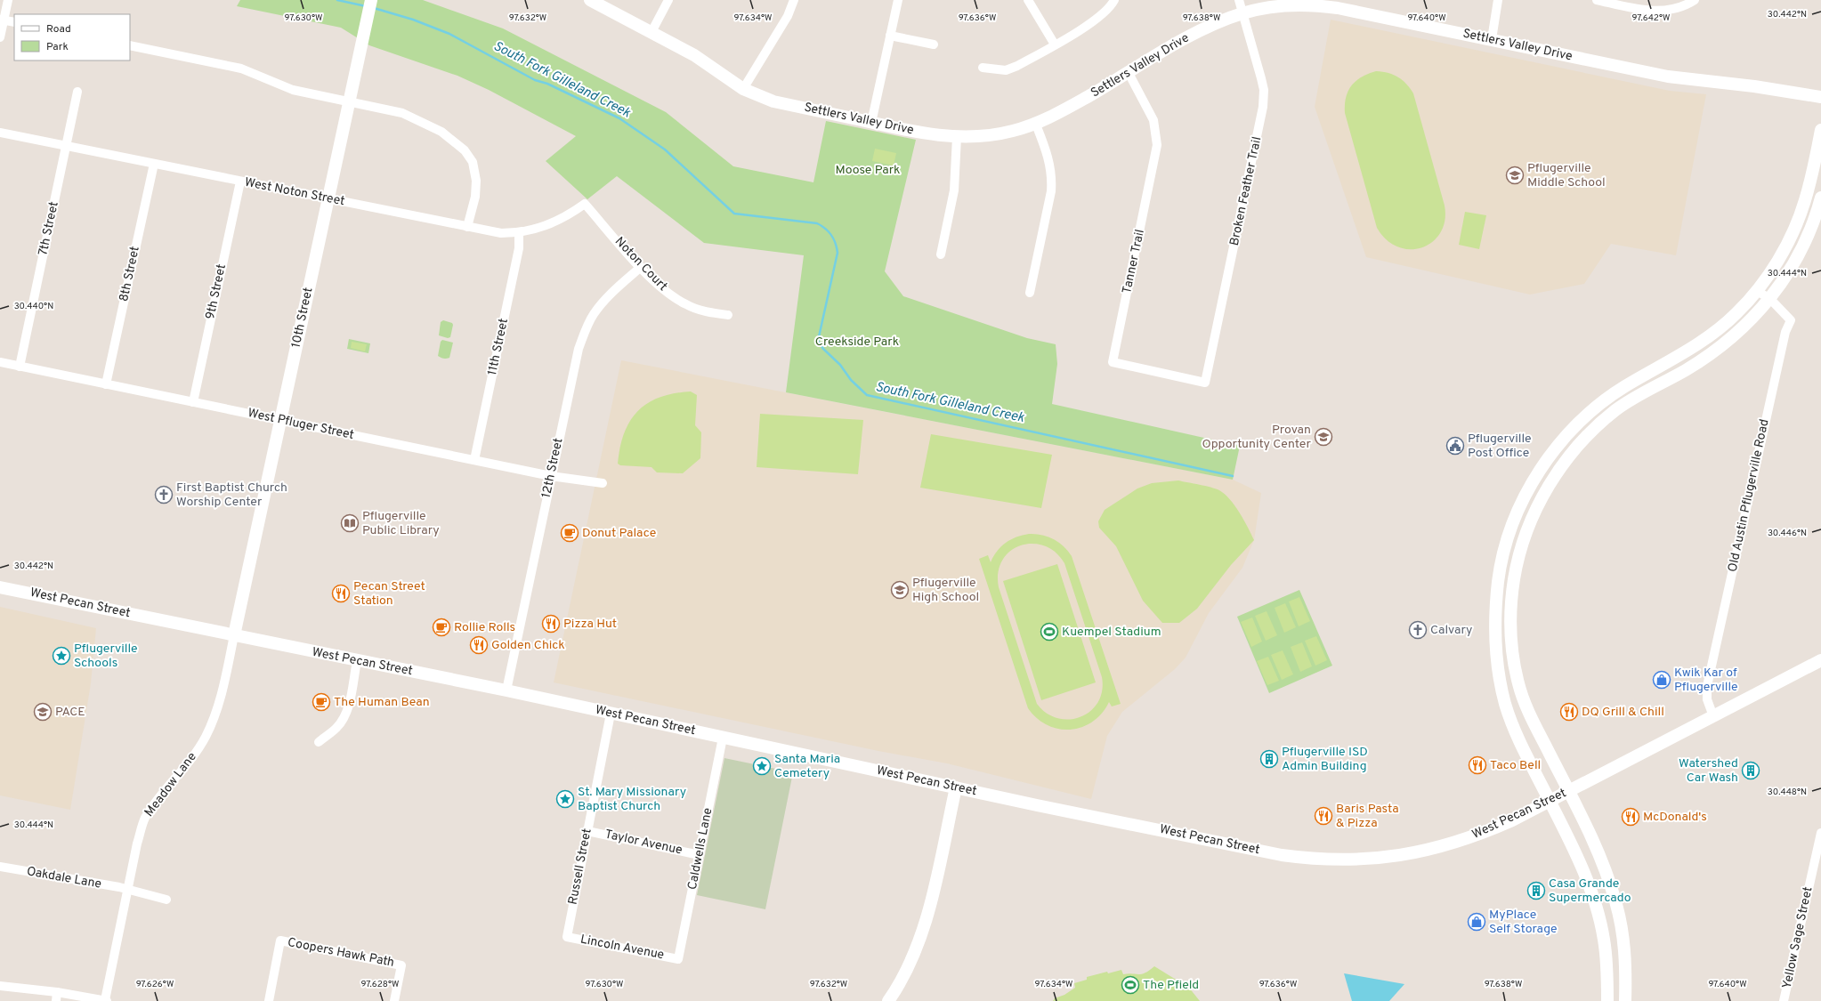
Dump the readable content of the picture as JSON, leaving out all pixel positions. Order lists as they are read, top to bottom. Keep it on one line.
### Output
{"streets":{"main road":["Settlers Valley Drive","10th Street","West Pecan Street"],"street":["Broken Feather Trail","West Noton Street","7th Street","Tanner Trail","Noton Court","8th Street","9th Street","11th Street","West Pfluger Street","12th Street","Old Austin Pflugerville Road","Meadow Lane","Taylor Avenue","Caldwells Lane","Russell Street","Oakdale Lane","Yellow Sage Street","Lincoln Avenue","Coopers Hawk Path"]},"crossings":[["Settlers Valley Drive","Broken Feather Trail"],["Settlers Valley Drive","Tanner Trail"],["Broken Feather Trail","Tanner Trail"],["West Noton Street","7th Street"],["West Noton Street","Noton Court"],["West Noton Street","8th Street"],["West Noton Street","9th Street"],["West Noton Street","10th Street"],["West Noton Street","11th Street"],["7th Street","West Pfluger Street"],["Noton Court","12th Street"],["8th Street","West Pfluger Street"],["9th Street","West Pfluger Street"],["10th Street","West Pfluger Street"],["10th Street","West Pecan Street"],["10th Street","Meadow Lane"],["11th Street","West Pfluger Street"],["West Pfluger Street","12th Street"],["12th Street","West Pecan Street"],["Old Austin Pflugerville Road","West Pecan Street"],["West Pecan Street","Meadow Lane"],["West Pecan Street","Caldwells Lane"],["West Pecan Street","Russell Street"],["Meadow Lane","Oakdale Lane"],["Taylor Avenue","Caldwells Lane"],["Taylor Avenue","Russell Street"],["Caldwells Lane","Lincoln Avenue"],["Russell Street","Lincoln Avenue"]],"water":["South Fork Gilleland Creek"],"parks":["Moose Park","Creekside Park"],"places":{"school or university":["Pflugerville Middle School","Provan Opportunity Center","Pflugerville High School","PACE"],"public building":["Pflugerville Post Office"],"church":["First Baptist Church Worship Center","Calvary"],"library":["Pflugerville Public Library"],"cafe":["Donut Palace","Rollie Rolls","The Human Bean"],"restaurant":["Pecan Street Station","Pizza Hut","Golden Chick","DQ Grill & Chill","Taco Bell","Baris Pasta & Pizza","McDonald's"],"sports":["Kuempel Stadium","The Pfield"],"place":["Pflugerville Schools","Santa Maria Cemetery","St. Mary Missionary Baptist Church"],"shop":["Kwik Kar of Pflugerville","MyPlace Self Storage"],"building":["Pflugerville ISD Admin Building","Watershed Car Wash","Casa Grande Supermercado"]},"legend":["Road","Park"],"coordinates":["30.442°N","97.630°W","97.632°W","97.634°W","97.636°W","97.638°W","97.640°W","97.642°W","30.444°N","30.440°N","30.446°N","30.448°N","97.626°W","97.628°W"]}
